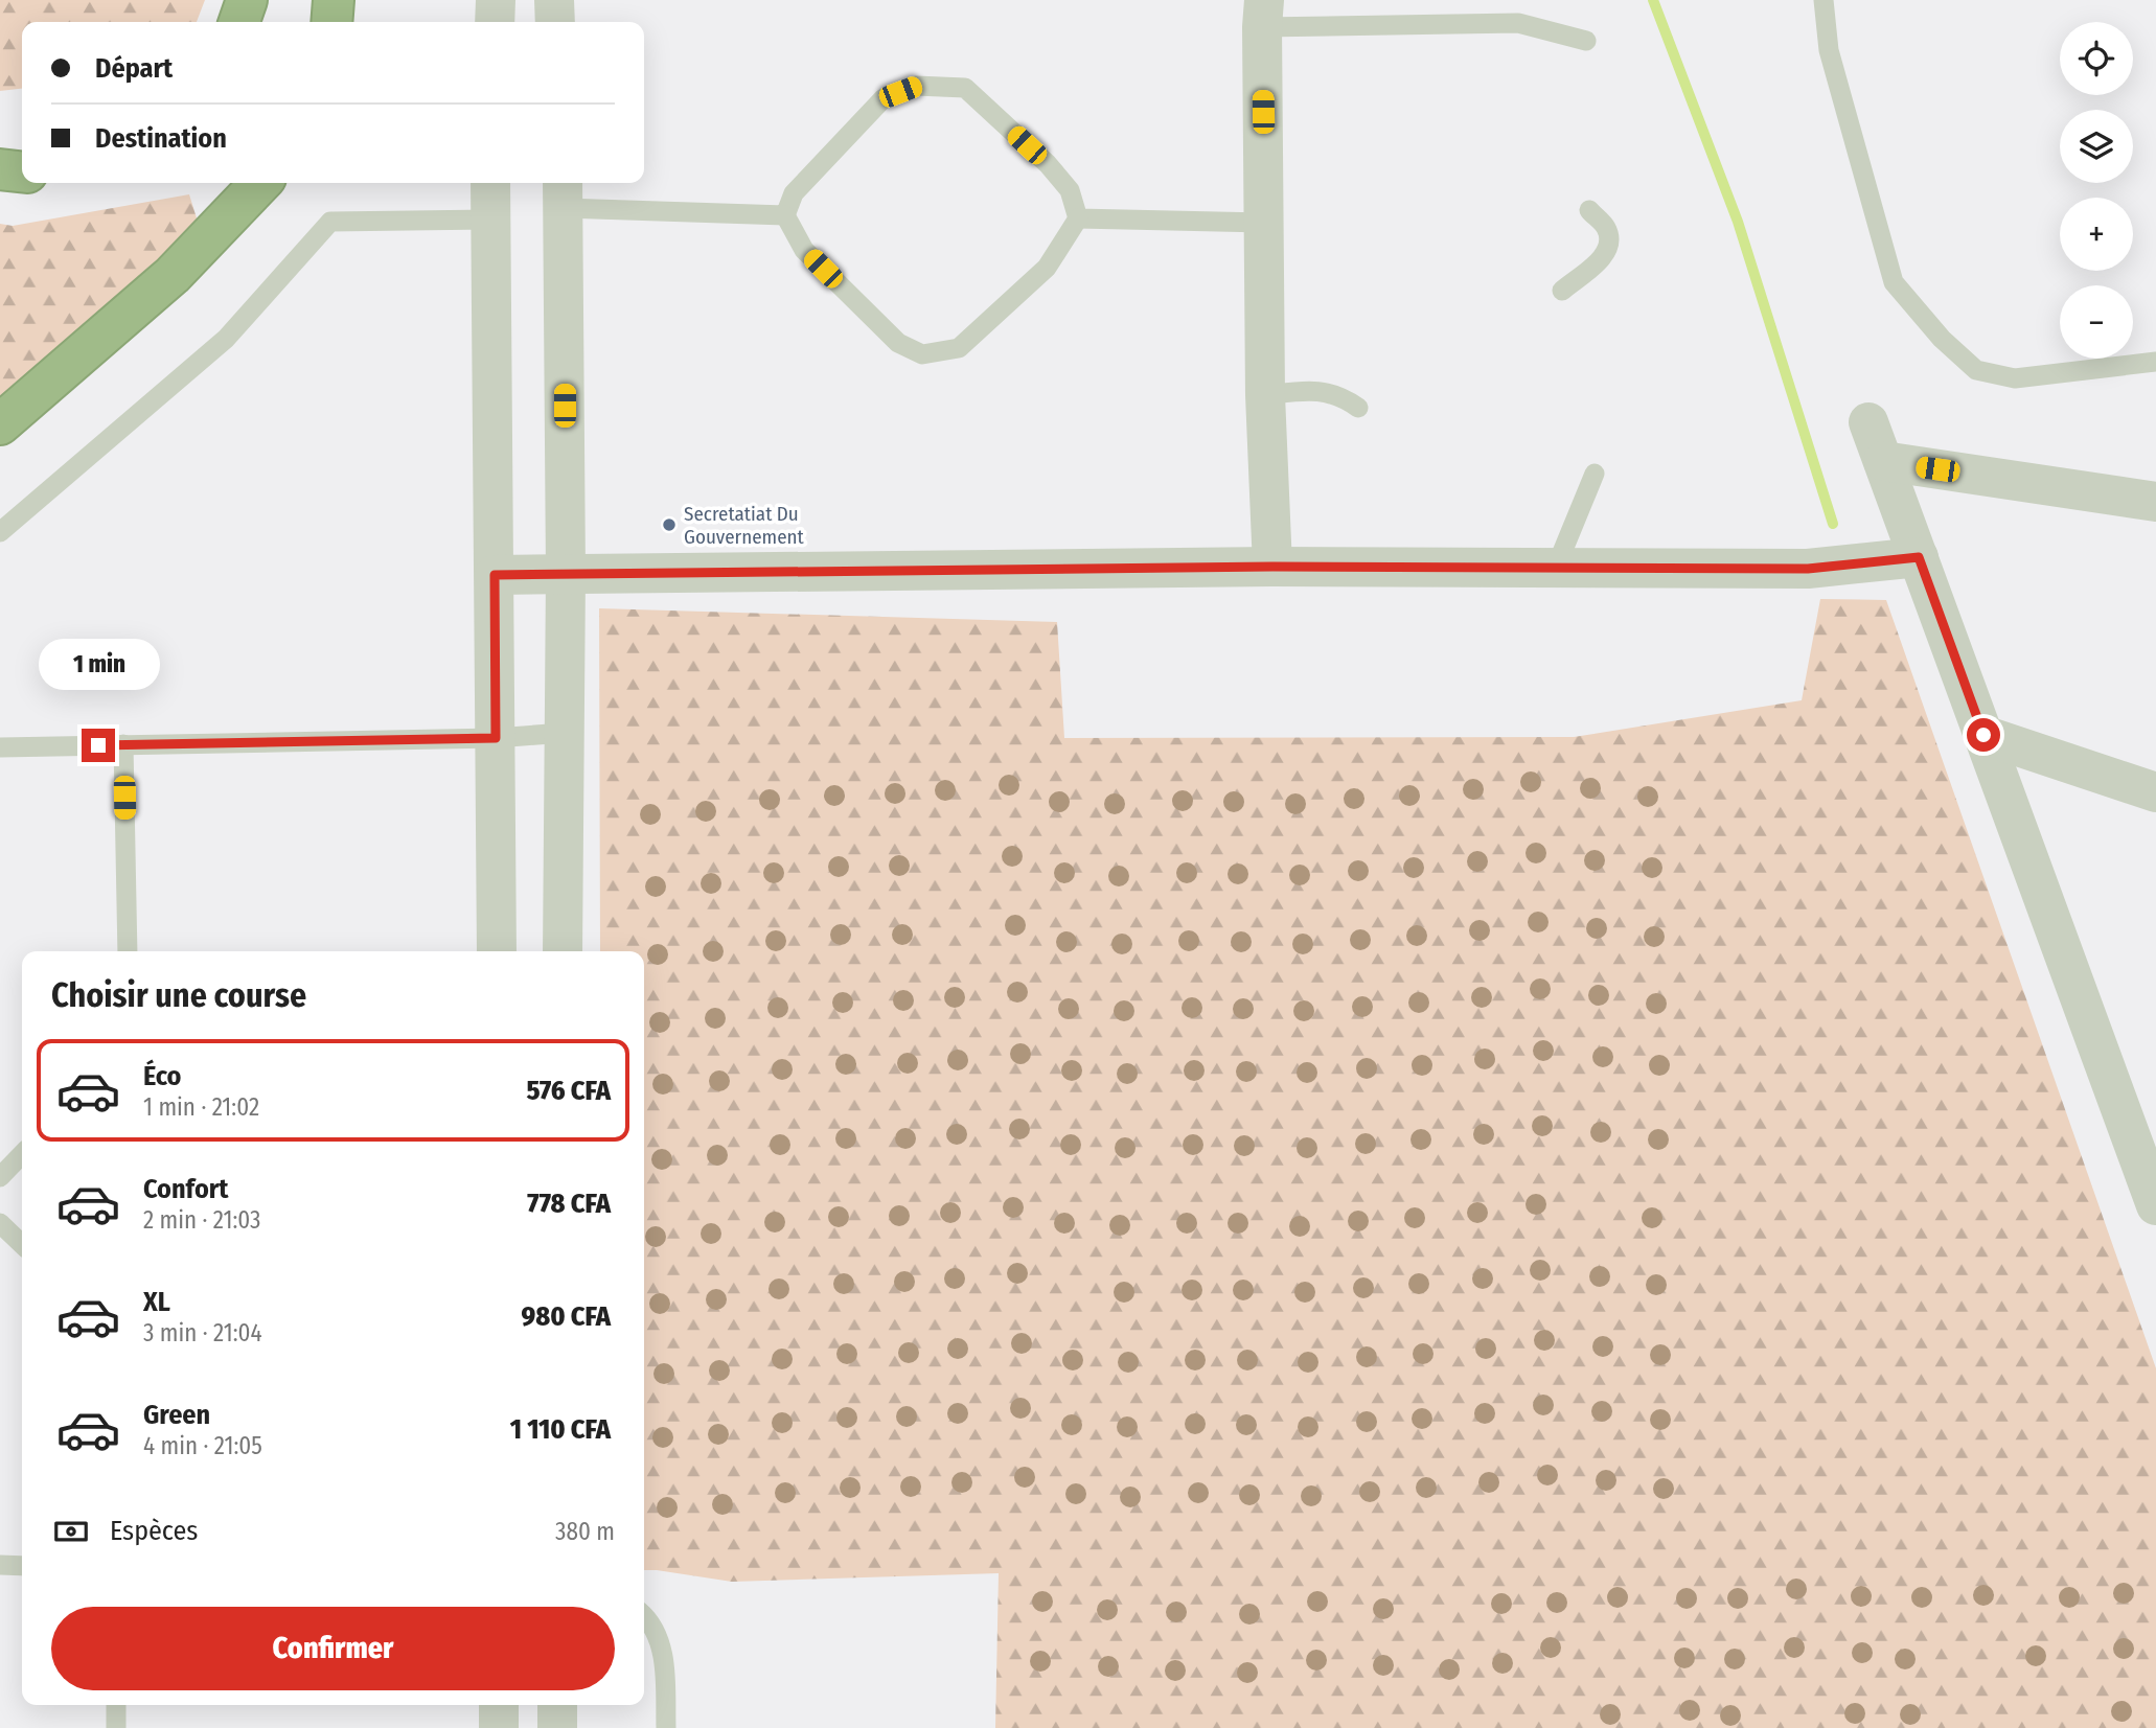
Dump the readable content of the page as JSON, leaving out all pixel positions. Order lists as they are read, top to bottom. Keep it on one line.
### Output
{"places":["Secretatiat Du Gouvernement"],"page":{"map_buttons":["+","−"],"banner":["Départ","Destination"],"bubble":"1 min","heading":"Choisir une course","list":[{"name":"Éco","note":"1 min · 21:02","value":"576 CFA"},{"name":"Confort","note":"2 min · 21:03","value":"778 CFA"},{"name":"XL","note":"3 min · 21:04","value":"980 CFA"},{"name":"Green","note":"4 min · 21:05","value":"1 110 CFA"}],"pay":["Espèces","380 m"],"buttons":"Confirmer"}}
